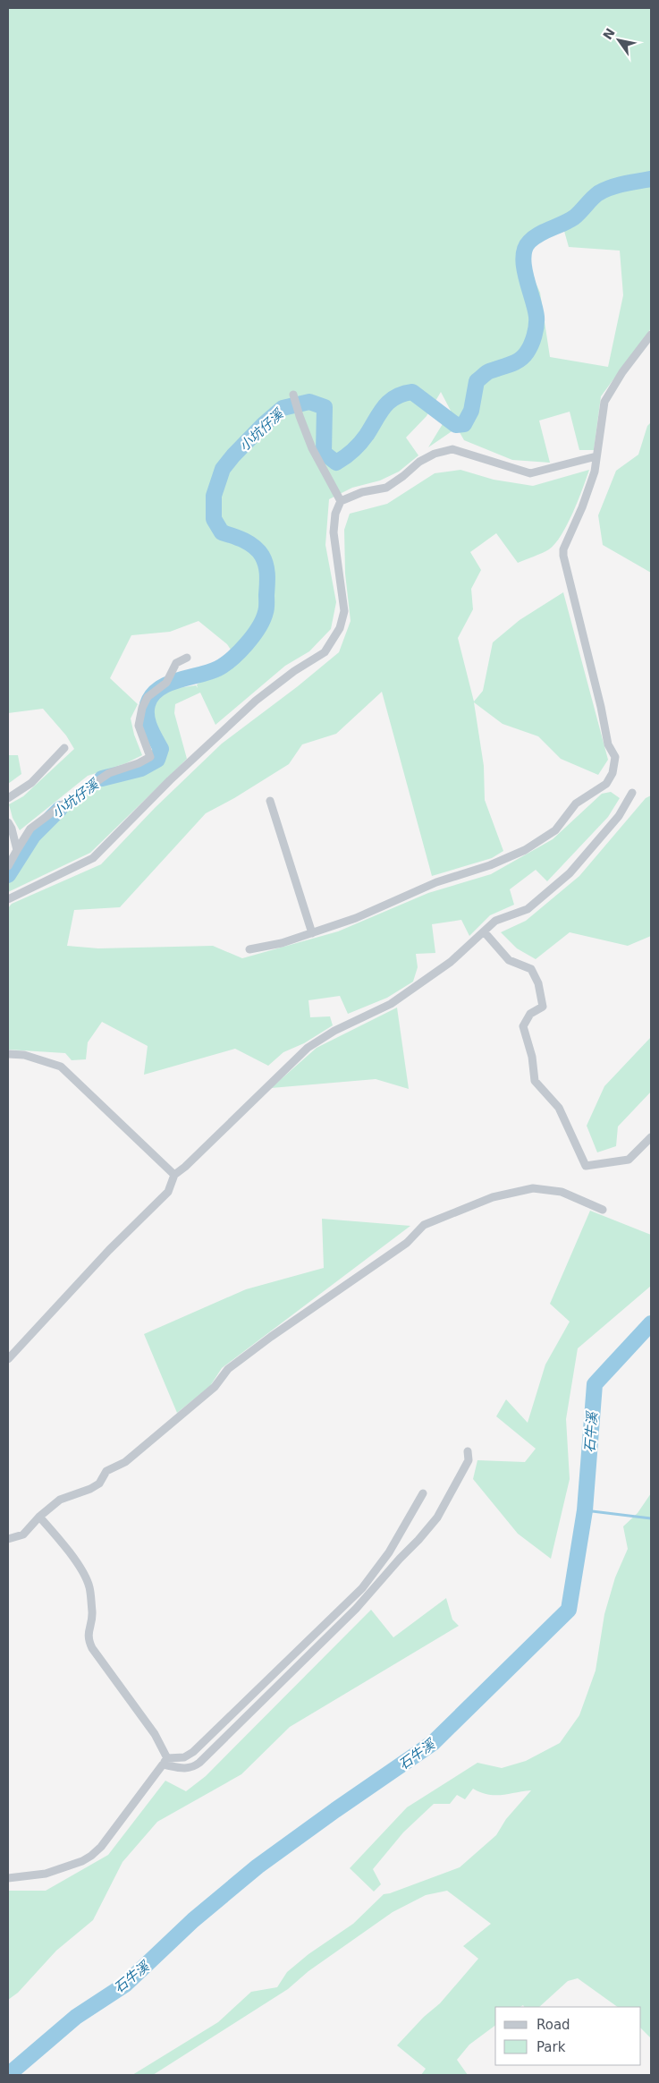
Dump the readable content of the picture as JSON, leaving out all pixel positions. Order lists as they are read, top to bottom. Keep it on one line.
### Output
{"water":["小坑仔溪","石牛溪"],"legend":["Road","Park"],"north":"top left"}
